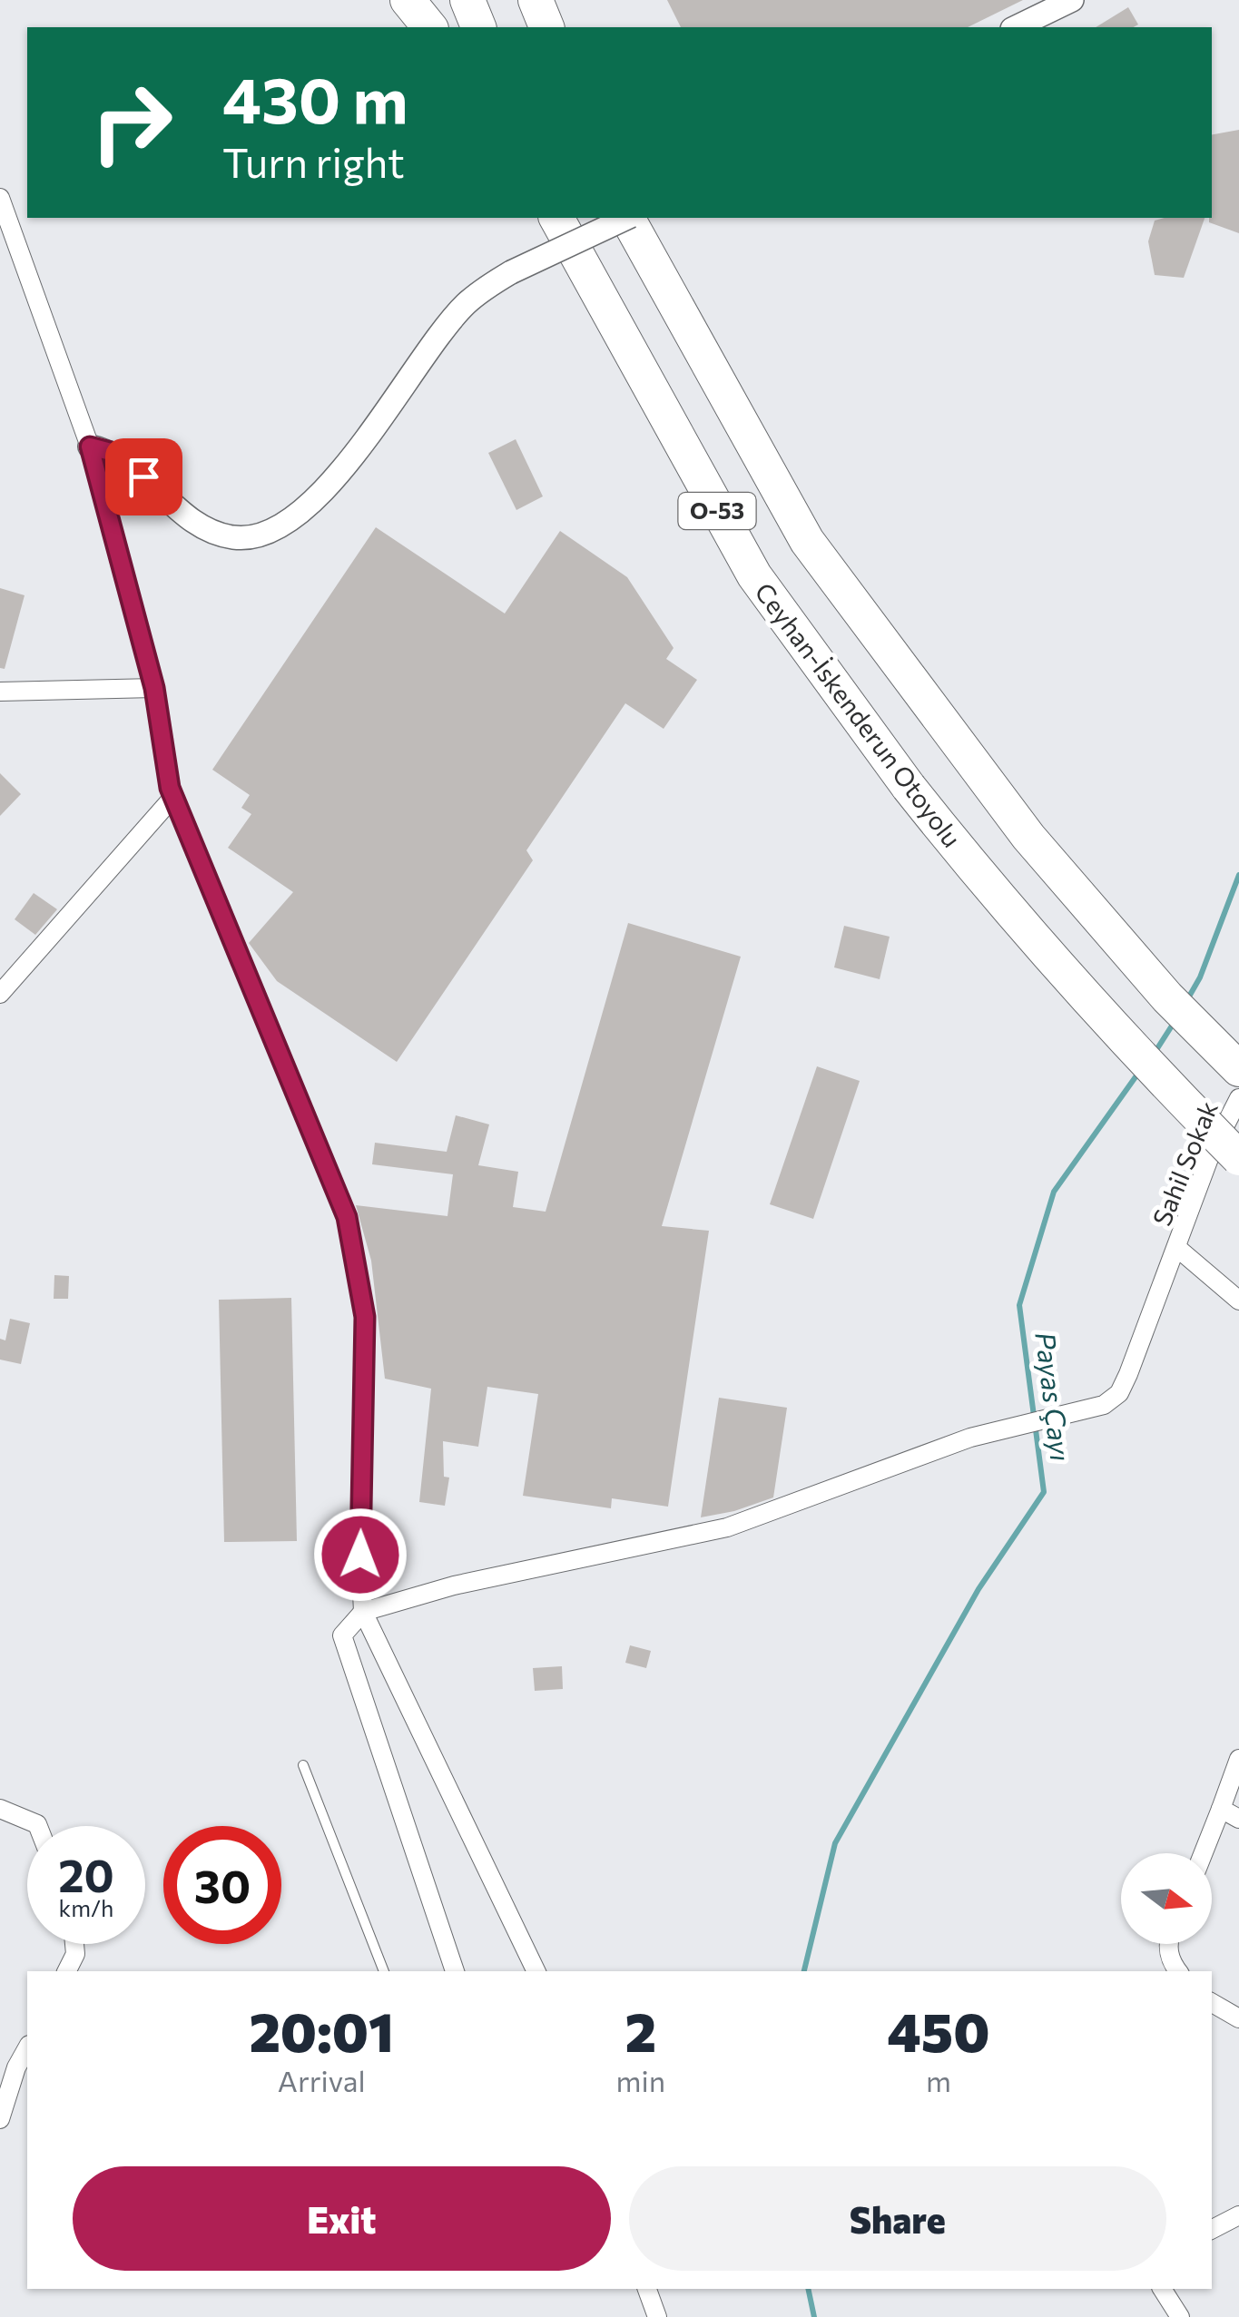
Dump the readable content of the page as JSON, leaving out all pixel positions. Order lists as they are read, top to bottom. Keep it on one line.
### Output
{"streets":{"highway":["O-53","Ceyhan-İskenderun Otoyolu"],"street":["Sahil Sokak"]},"water":["Payas Çayı"],"north":"right","page":{"turn":["430 m","Turn right"],"speed":"20 km/h","limit":"30","eta":["20:01","Arrival","2","min","450","m"],"buttons":["Exit","Share"]}}
